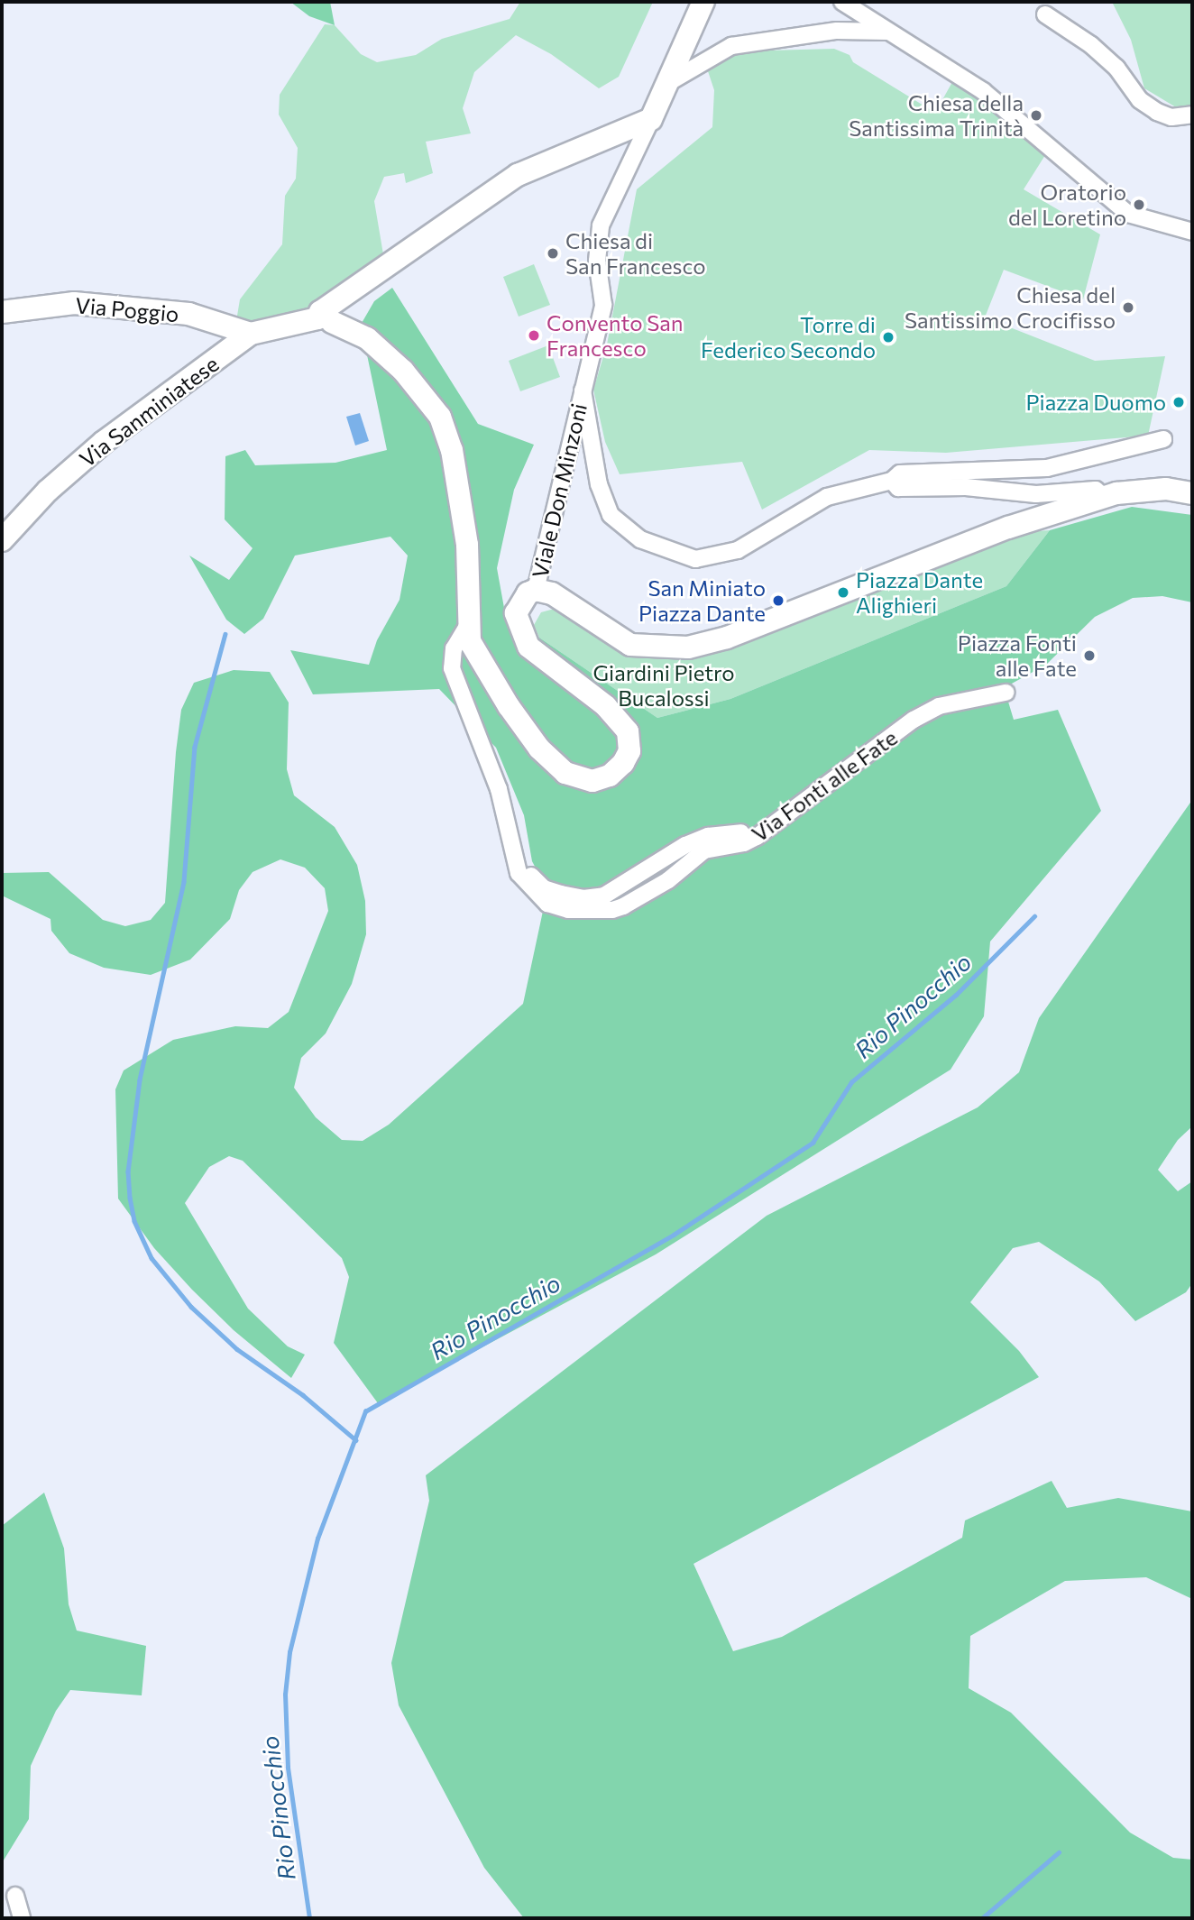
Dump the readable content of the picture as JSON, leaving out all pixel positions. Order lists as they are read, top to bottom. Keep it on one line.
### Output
{"streets":{"main road":["Via Poggio","Via Sanminiatese"],"street":["Viale Don Minzoni","Via Fonti alle Fate"]},"crossings":[["Via Poggio","Via Sanminiatese"]],"water":["Rio Pinocchio"],"parks":["Giardini Pietro Bucalossi"],"places":["Chiesa della Santissima Trinità","Oratorio del Loretino","Chiesa di San Francesco","Chiesa del Santissimo Crocifisso","Convento San Francesco","Torre di Federico Secondo","Piazza Duomo","Piazza Dante Alighieri","San Miniato Piazza Dante","Piazza Fonti alle Fate"]}
